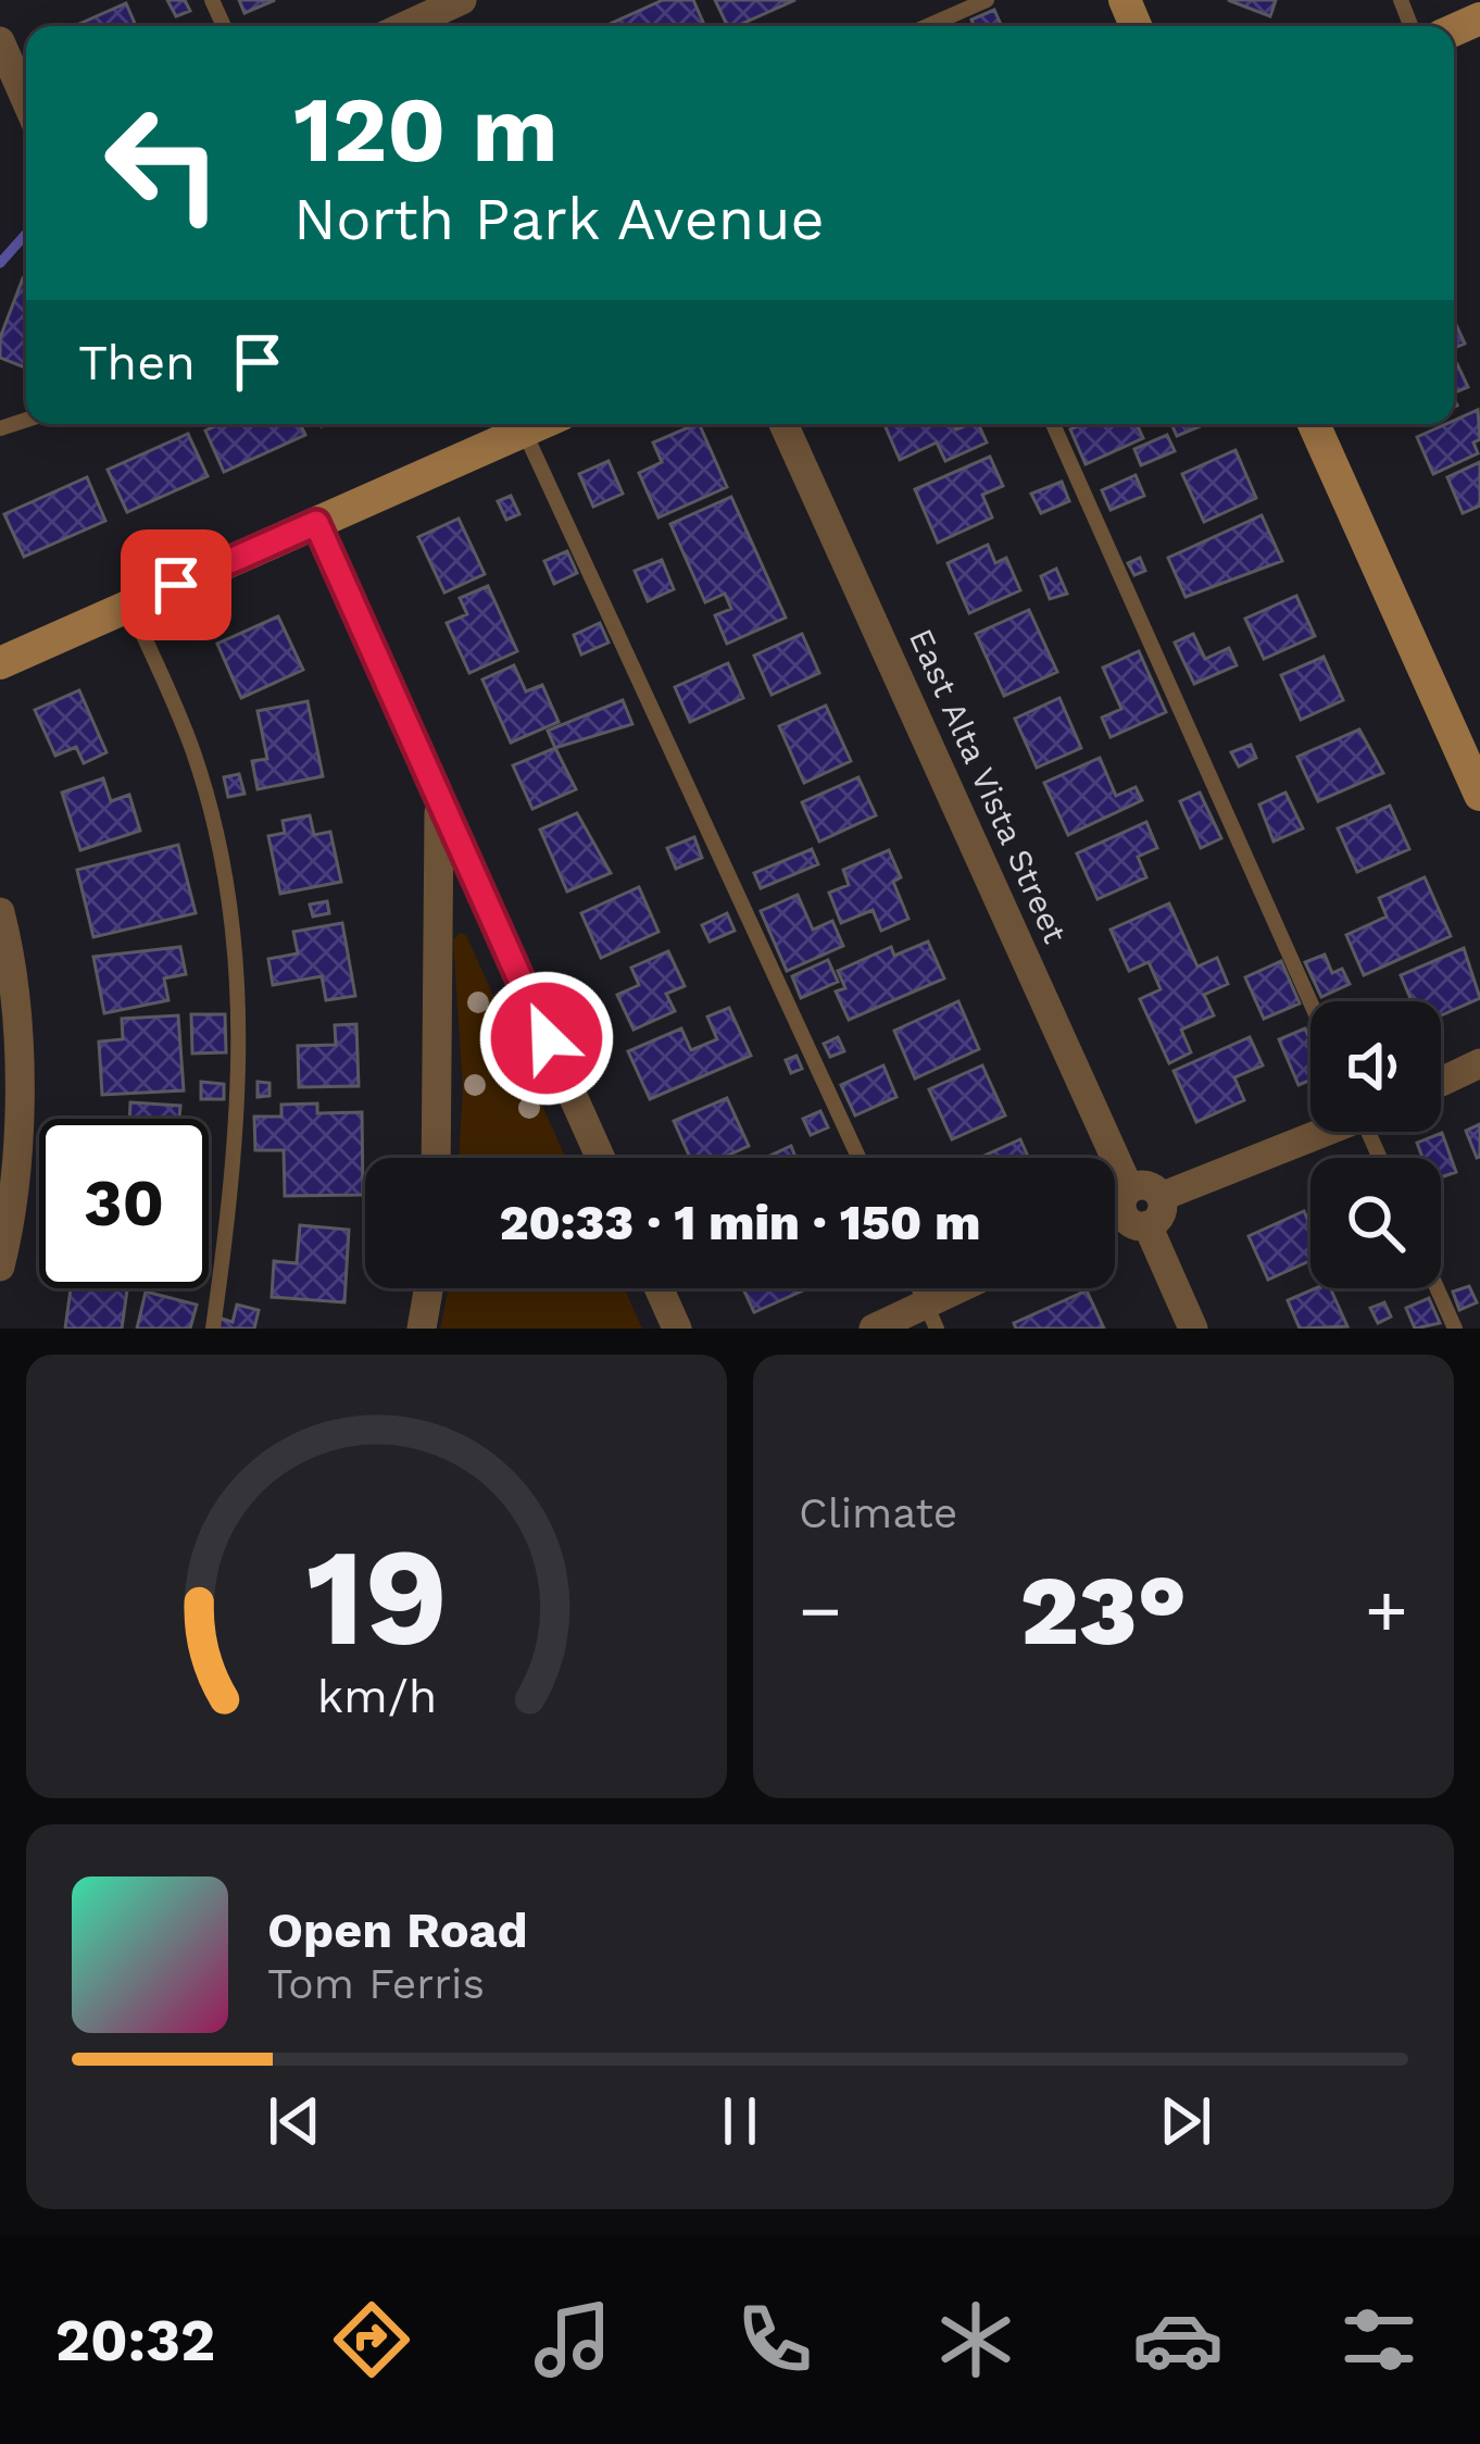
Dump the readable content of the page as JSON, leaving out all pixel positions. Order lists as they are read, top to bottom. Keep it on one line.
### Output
{"streets":{"street":["East Alta Vista Street"]},"page":{"turn":["120 m","North Park Avenue"],"then":"Then","limit":"30","trip":"20:33 · 1 min · 150 m","tile":"Climate","heat":["−","23°","+"],"song":["Open Road","Tom Ferris"],"tabs":"20:32","gauge":["19","km/h"]}}
